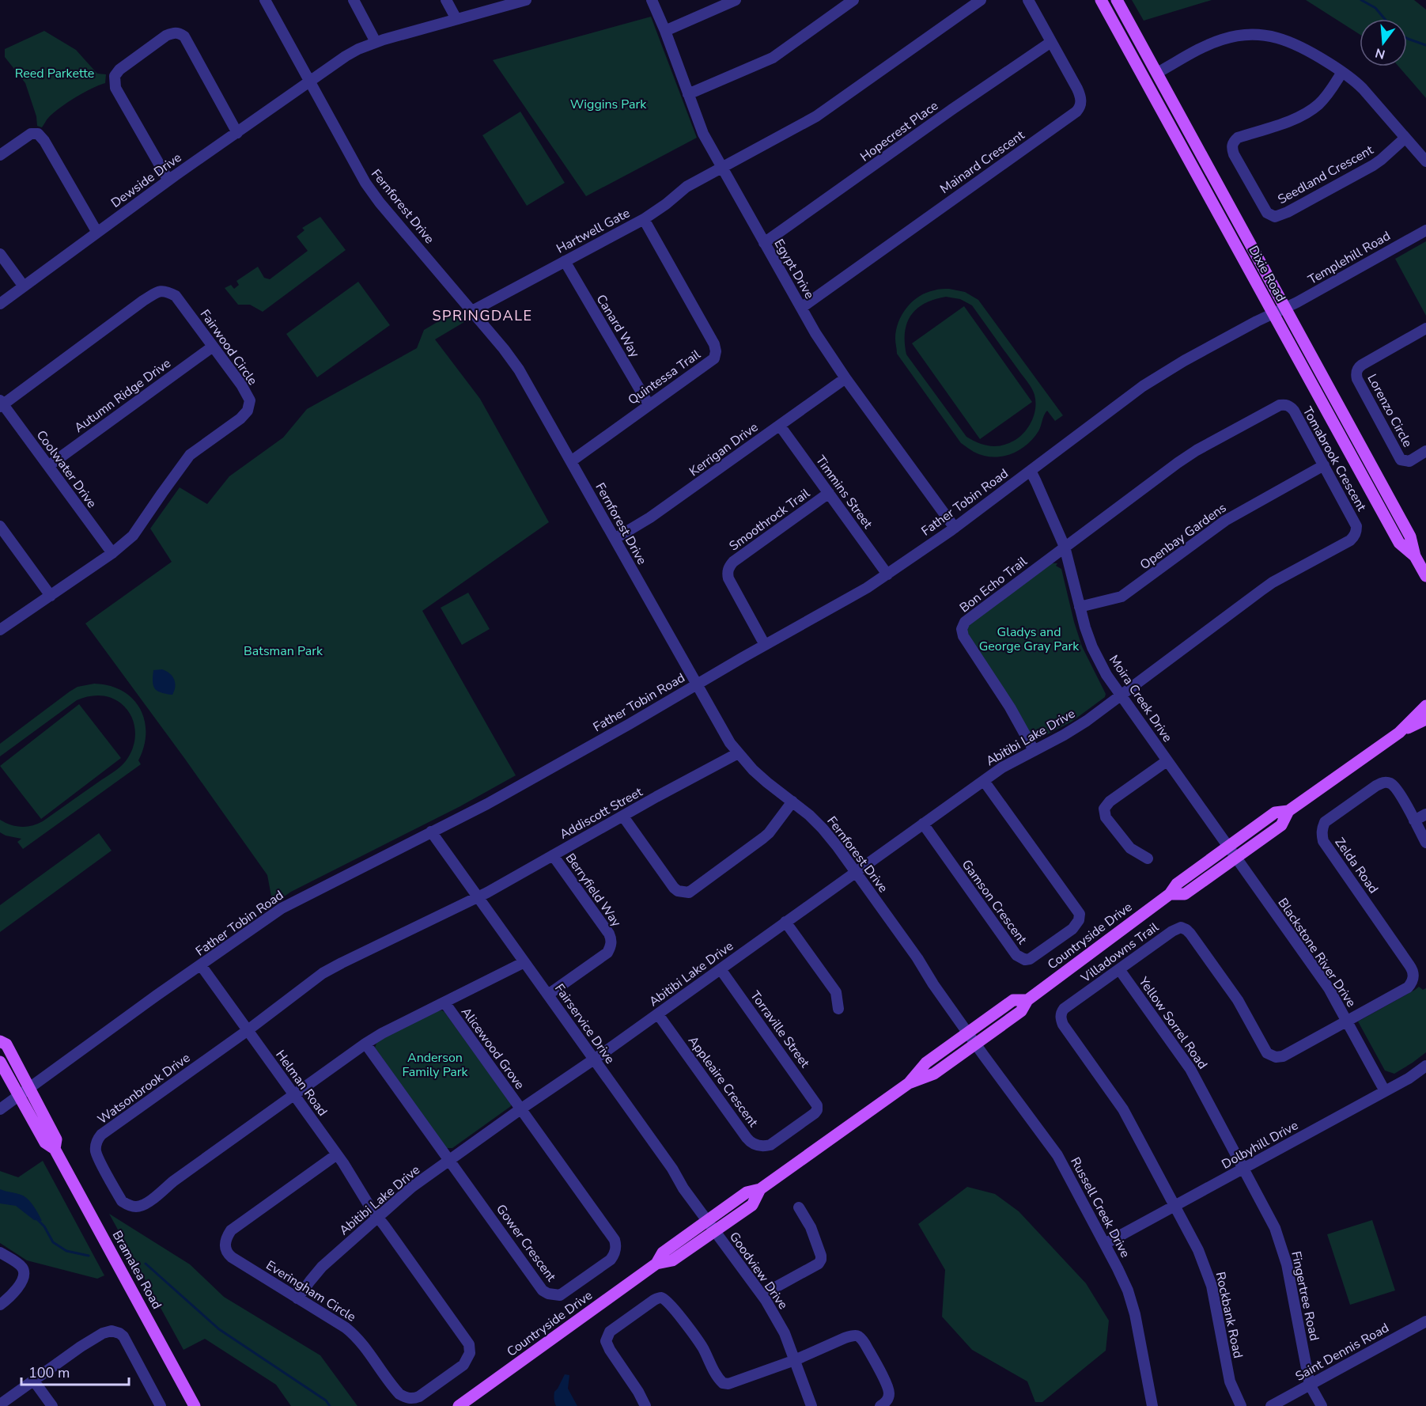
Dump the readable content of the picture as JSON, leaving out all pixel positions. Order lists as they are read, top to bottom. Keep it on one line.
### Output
{"streets":{"main road":["Dixie Road","Countryside Drive","Bramalea Road"],"street":["Hopecrest Place","Mainard Crescent","Seedland Crescent","Dewside Drive","Fernforest Drive","Hartwell Gate","Templehill Road","Egypt Drive","Canard Way","Fairwood Circle","Quintessa Trail","Autumn Ridge Drive","Lorenzo Circle","Kerrigan Drive","Tomabrook Crescent","Coolwater Drive","Timmins Street","Father Tobin Road","Smoothrock Trail","Openbay Gardens","Bon Echo Trail","Moira Creek Drive","Abitibi Lake Drive","Addiscott Street","Zelda Road","Berryfield Way","Gamson Crescent","Villadowns Trail","Blackstone River Drive","Yellow Sorrel Road","Fairservice Drive","Torraville Street","Alicewood Grove","Appleaire Crescent","Helman Road","Watsonbrook Drive","Dolbyhill Drive","Russell Creek Drive","Gower Crescent","Goodview Drive","Everingham Circle","Fingertree Road","Rockbank Road","Saint Dennis Road"]},"crossings":[["Hopecrest Place","Mainard Crescent"],["Hopecrest Place","Egypt Drive"],["Mainard Crescent","Egypt Drive"],["Dewside Drive","Fernforest Drive"],["Fernforest Drive","Hartwell Gate"],["Fernforest Drive","Quintessa Trail"],["Fernforest Drive","Kerrigan Drive"],["Fernforest Drive","Father Tobin Road"],["Fernforest Drive","Abitibi Lake Drive"],["Fernforest Drive","Addiscott Street"],["Fernforest Drive","Countryside Drive"],["Fernforest Drive","Russell Creek Drive"],["Hartwell Gate","Egypt Drive"],["Hartwell Gate","Canard Way"],["Hartwell Gate","Quintessa Trail"],["Templehill Road","Dixie Road"],["Templehill Road","Father Tobin Road"],["Egypt Drive","Kerrigan Drive"],["Egypt Drive","Father Tobin Road"],["Dixie Road","Father Tobin Road"],["Canard Way","Quintessa Trail"],["Fairwood Circle","Autumn Ridge Drive"],["Fairwood Circle","Coolwater Drive"],["Autumn Ridge Drive","Coolwater Drive"],["Kerrigan Drive","Timmins Street"],["Tomabrook Crescent","Openbay Gardens"],["Tomabrook Crescent","Bon Echo Trail"],["Tomabrook Crescent","Moira Creek Drive"],["Tomabrook Crescent","Abitibi Lake Drive"],["Timmins Street","Father Tobin Road"],["Timmins Street","Smoothrock Trail"],["Father Tobin Road","Smoothrock Trail"],["Father Tobin Road","Moira Creek Drive"],["Father Tobin Road","Fairservice Drive"],["Father Tobin Road","Helman Road"],["Father Tobin Road","Bramalea Road"],["Openbay Gardens","Moira Creek Drive"],["Bon Echo Trail","Moira Creek Drive"],["Bon Echo Trail","Abitibi Lake Drive"],["Moira Creek Drive","Abitibi Lake Drive"],["Moira Creek Drive","Countryside Drive"],["Moira Creek Drive","Blackstone River Drive"],["Abitibi Lake Drive","Gamson Crescent"],["Abitibi Lake Drive","Fairservice Drive"],["Abitibi Lake Drive","Torraville Street"],["Abitibi Lake Drive","Alicewood Grove"],["Abitibi Lake Drive","Appleaire Crescent"],["Abitibi Lake Drive","Helman Road"],["Abitibi Lake Drive","Gower Crescent"],["Abitibi Lake Drive","Everingham Circle"],["Addiscott Street","Berryfield Way"],["Addiscott Street","Fairservice Drive"],["Addiscott Street","Watsonbrook Drive"],["Zelda Road","Villadowns Trail"],["Zelda Road","Blackstone River Drive"],["Berryfield Way","Fairservice Drive"],["Countryside Drive","Blackstone River Drive"],["Countryside Drive","Fairservice Drive"],["Countryside Drive","Russell Creek Drive"],["Countryside Drive","Goodview Drive"],["Villadowns Trail","Blackstone River Drive"],["Villadowns Trail","Yellow Sorrel Road"],["Villadowns Trail","Dolbyhill Drive"],["Villadowns Trail","Rockbank Road"],["Blackstone River Drive","Dolbyhill Drive"],["Yellow Sorrel Road","Dolbyhill Drive"],["Yellow Sorrel Road","Fingertree Road"],["Fairservice Drive","Watsonbrook Drive"],["Fairservice Drive","Goodview Drive"],["Torraville Street","Appleaire Crescent"],["Alicewood Grove","Watsonbrook Drive"],["Alicewood Grove","Gower Crescent"],["Helman Road","Watsonbrook Drive"],["Helman Road","Everingham Circle"],["Dolbyhill Drive","Russell Creek Drive"],["Dolbyhill Drive","Fingertree Road"],["Dolbyhill Drive","Rockbank Road"],["Fingertree Road","Saint Dennis Road"]],"districts":["SPRINGDALE"],"parks":["Reed Parkette","Wiggins Park","Gladys and George Gray Park","Batsman Park","Anderson Family Park"],"scale_bar":"100 m","north":"bottom"}
